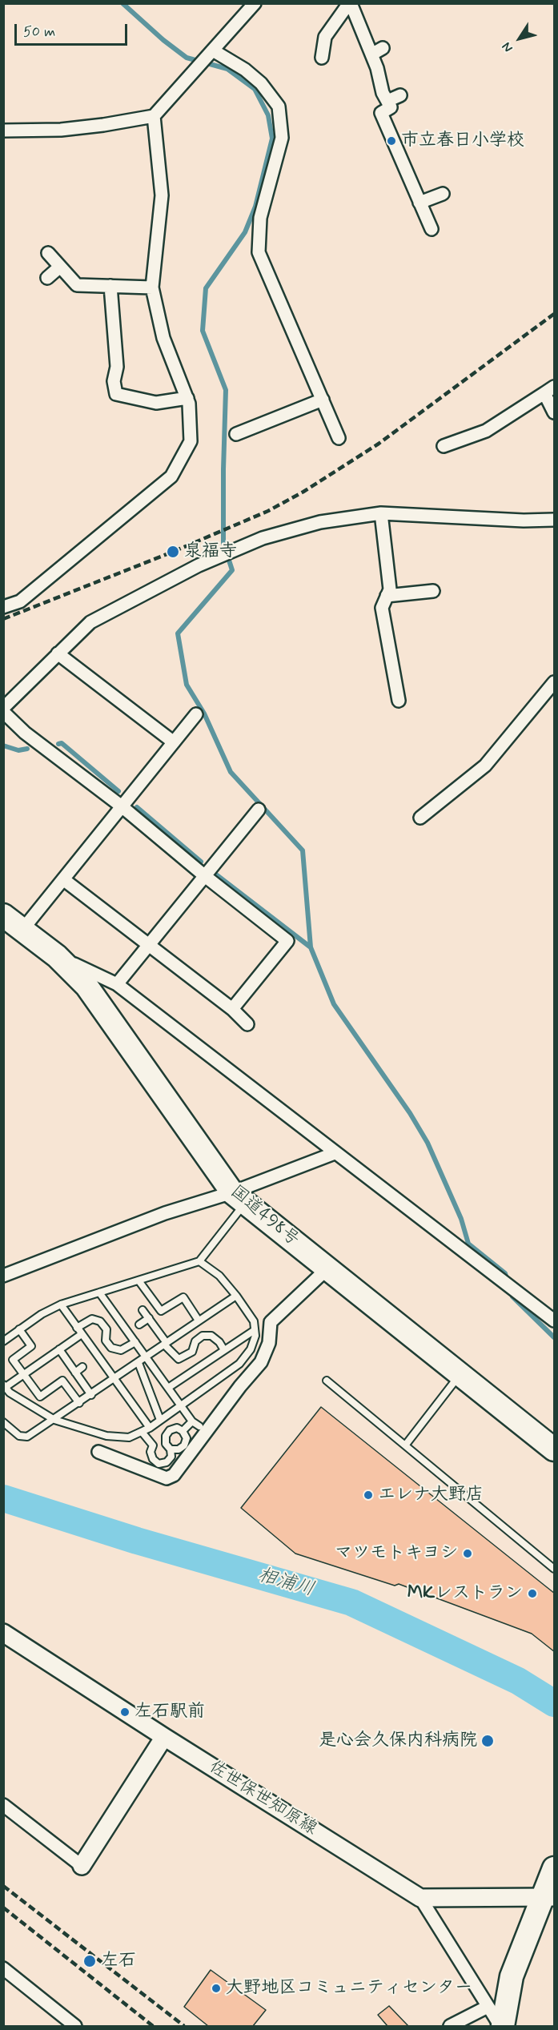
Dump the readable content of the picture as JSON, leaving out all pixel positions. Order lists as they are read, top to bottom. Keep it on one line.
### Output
{"streets":{"highway":["国道498号"],"main road":["佐世保世知原線"]},"water":["相浦川"],"places":["市立春日小学校","泉福寺","エレナ大野店","マツモトキヨシ","MKレストラン","左石駅前","是心会久保内科病院","左石","大野地区コミュニティセンター"],"scale_bar":"50 m","north":"bottom left"}
